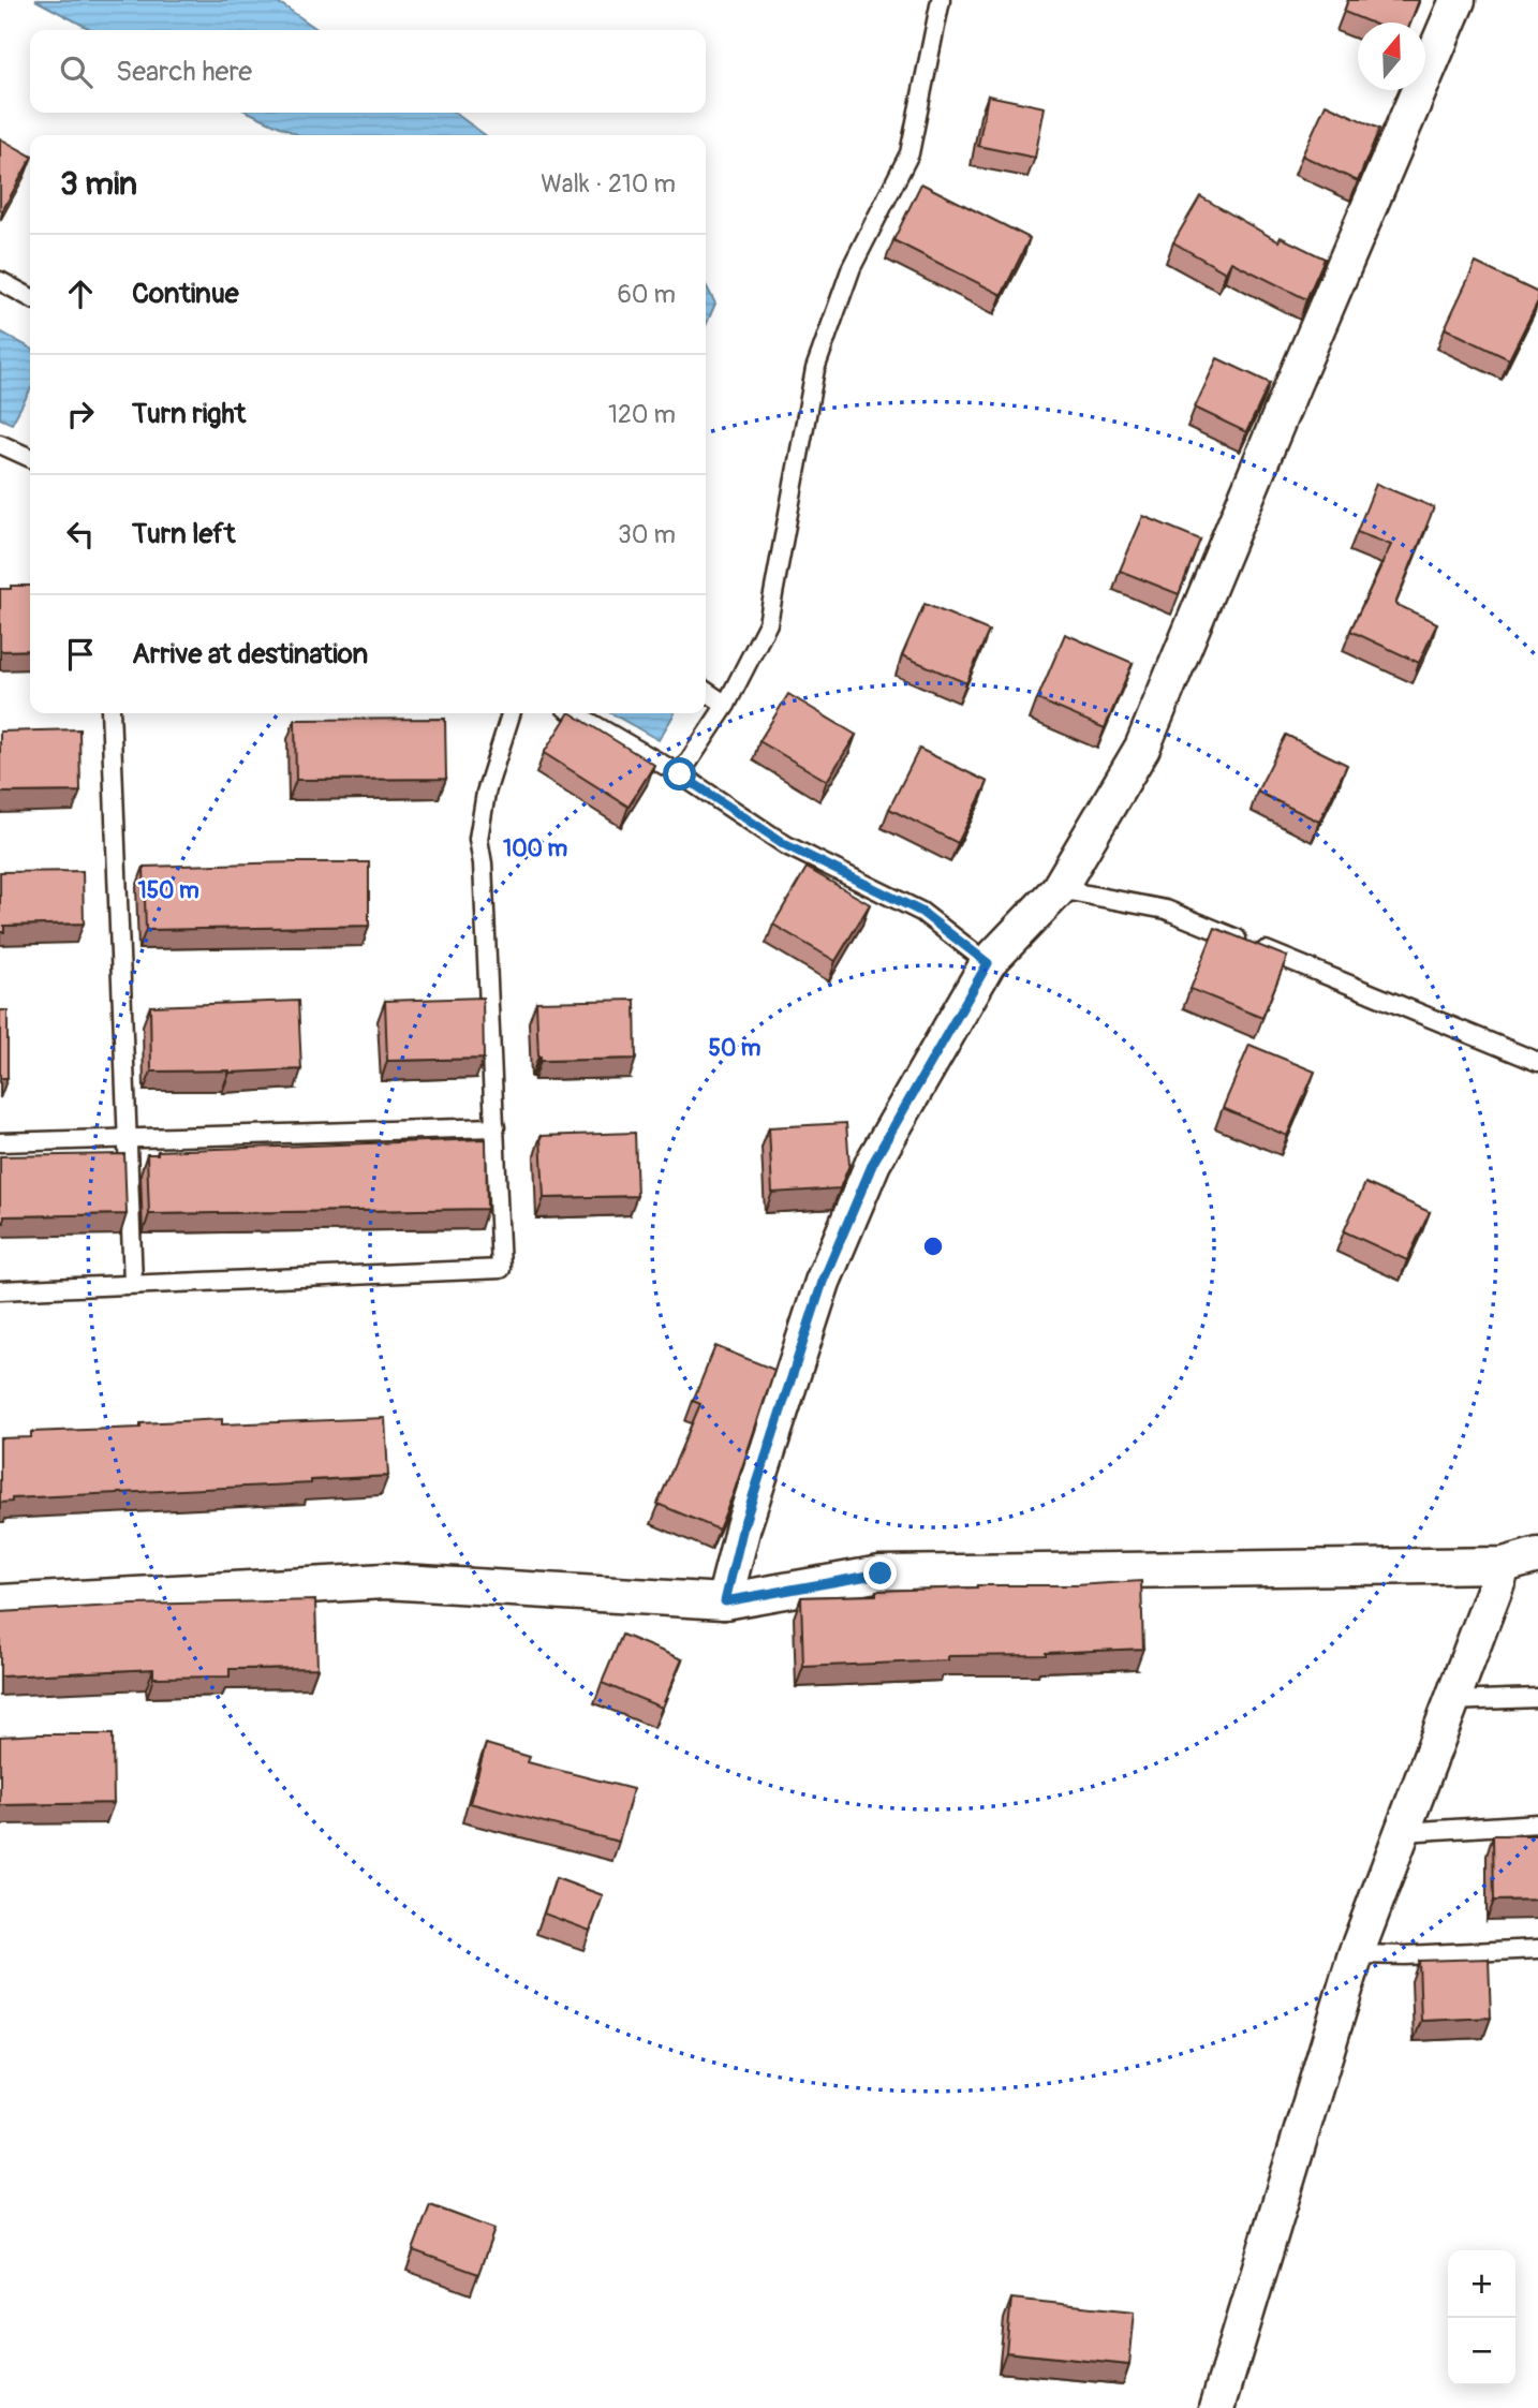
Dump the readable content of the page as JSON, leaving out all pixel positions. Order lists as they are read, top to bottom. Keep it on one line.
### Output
{"north":"top","page":{"search":"Search here","heading":["3 min","Walk · 210 m"],"list":[["Continue","60 m"],["Turn right","120 m"],["Turn left","30 m"],"Arrive at destination"],"map_buttons":["+","−"]},"rings":["100 m","150 m","50 m"]}
